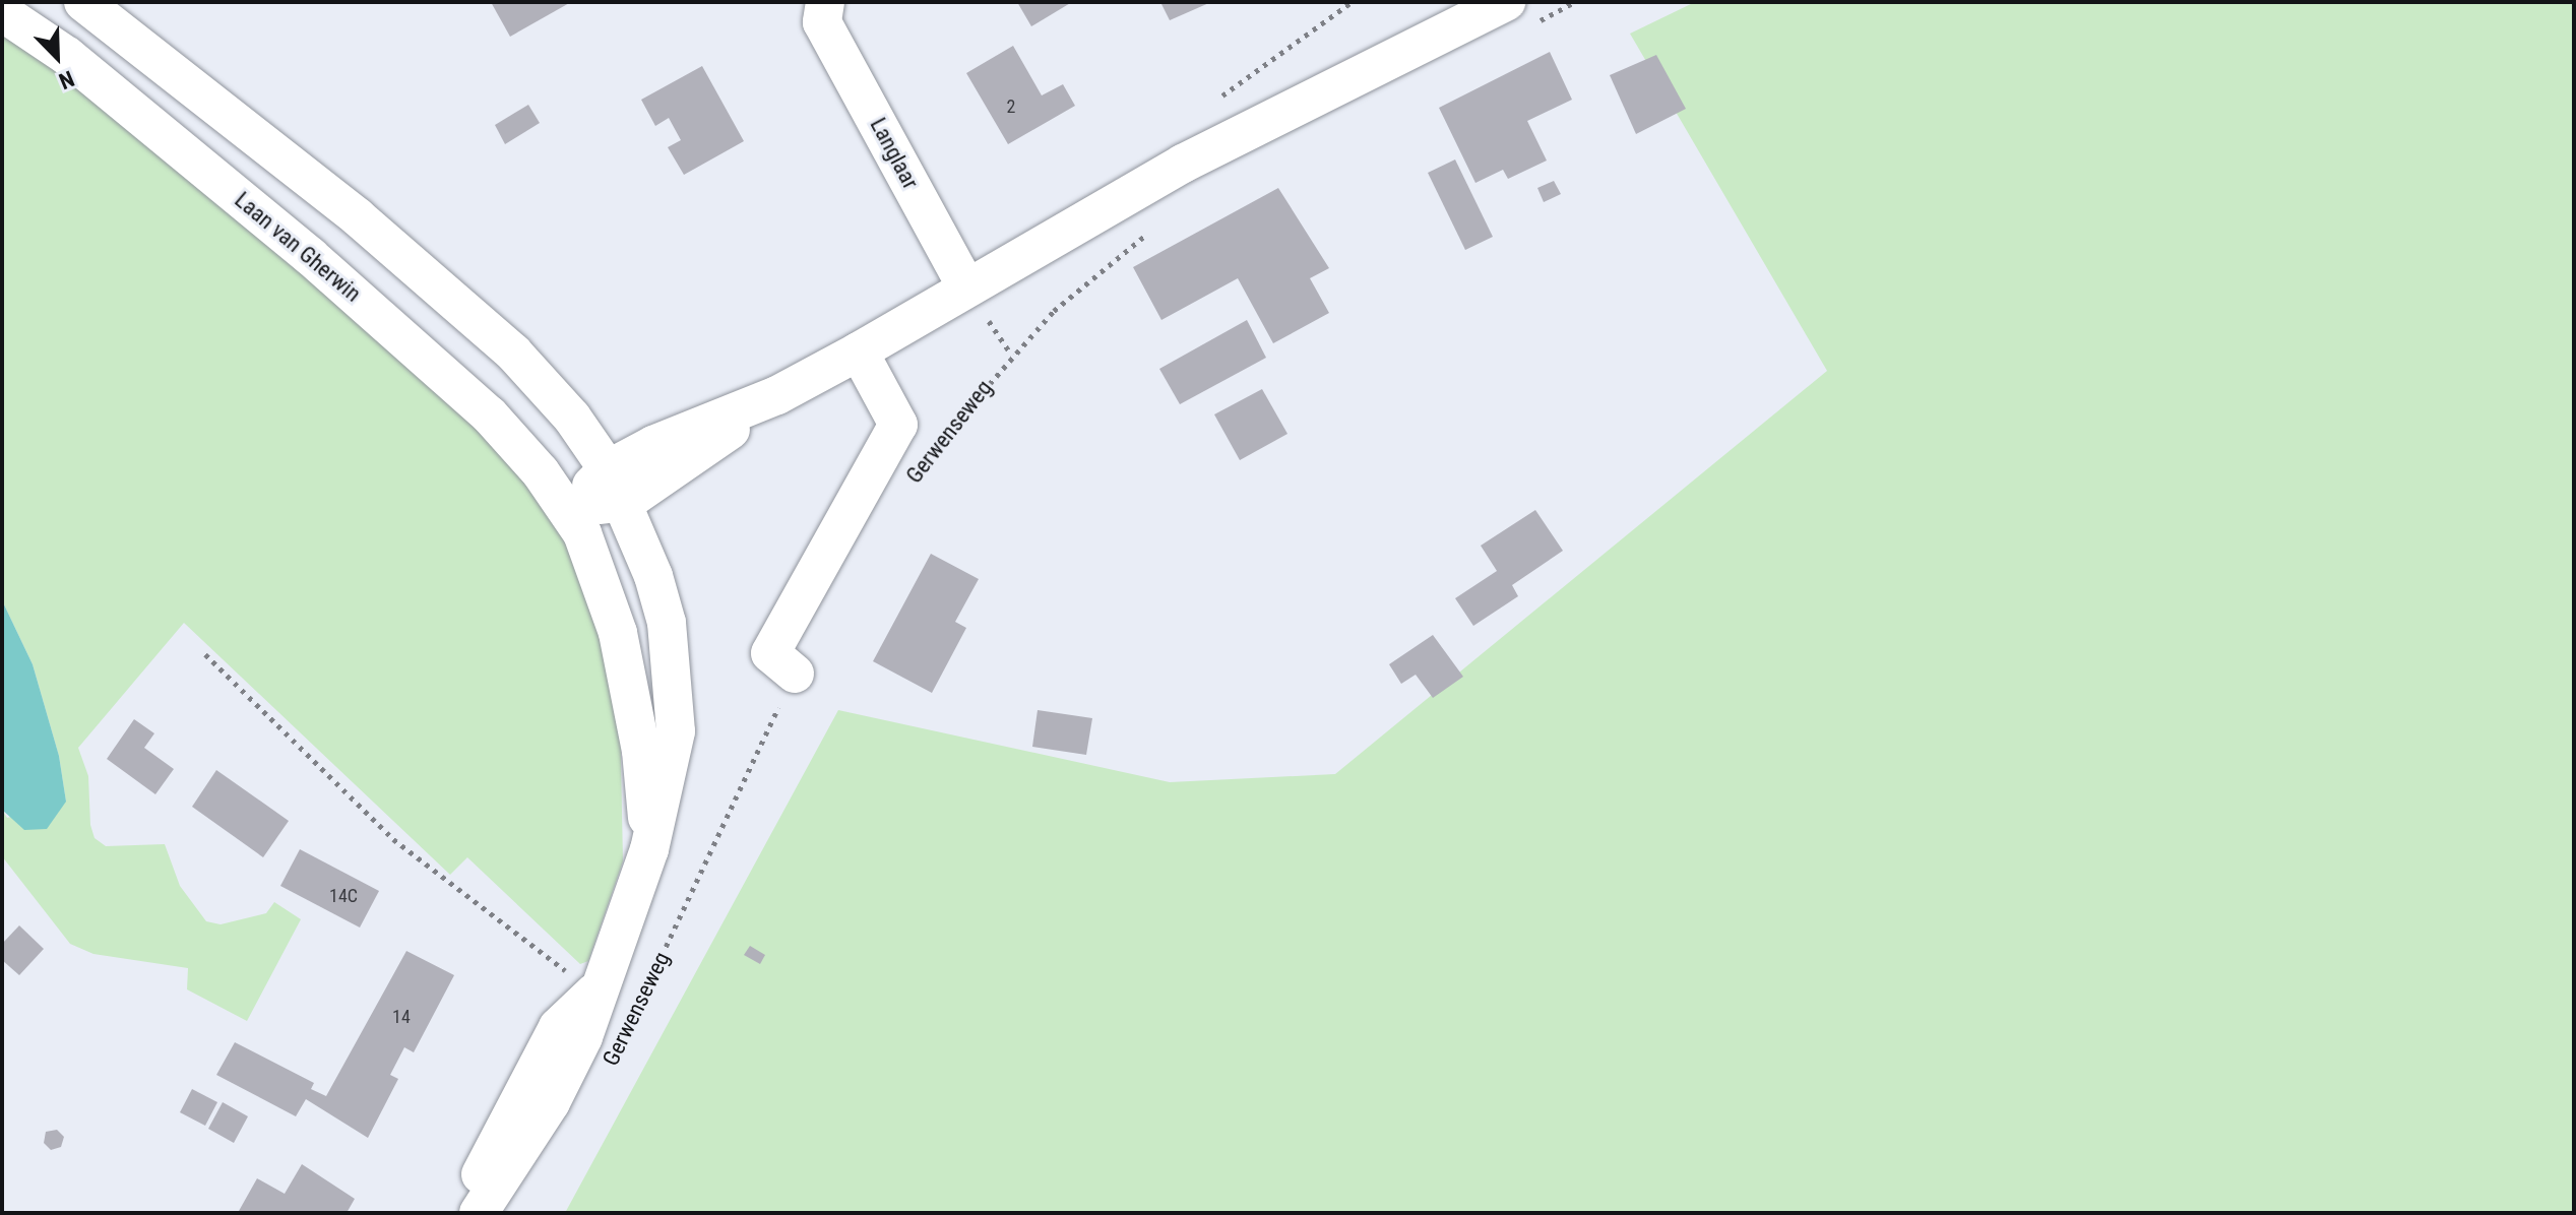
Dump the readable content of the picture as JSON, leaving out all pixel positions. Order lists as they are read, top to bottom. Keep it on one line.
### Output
{"streets":{"street":["Langlaar","Laan van Gherwin","Gerwenseweg"]},"crossings":[["Laan van Gherwin","Gerwenseweg"]],"house_numbers":["2","14C","14"],"north":"bottom right"}
